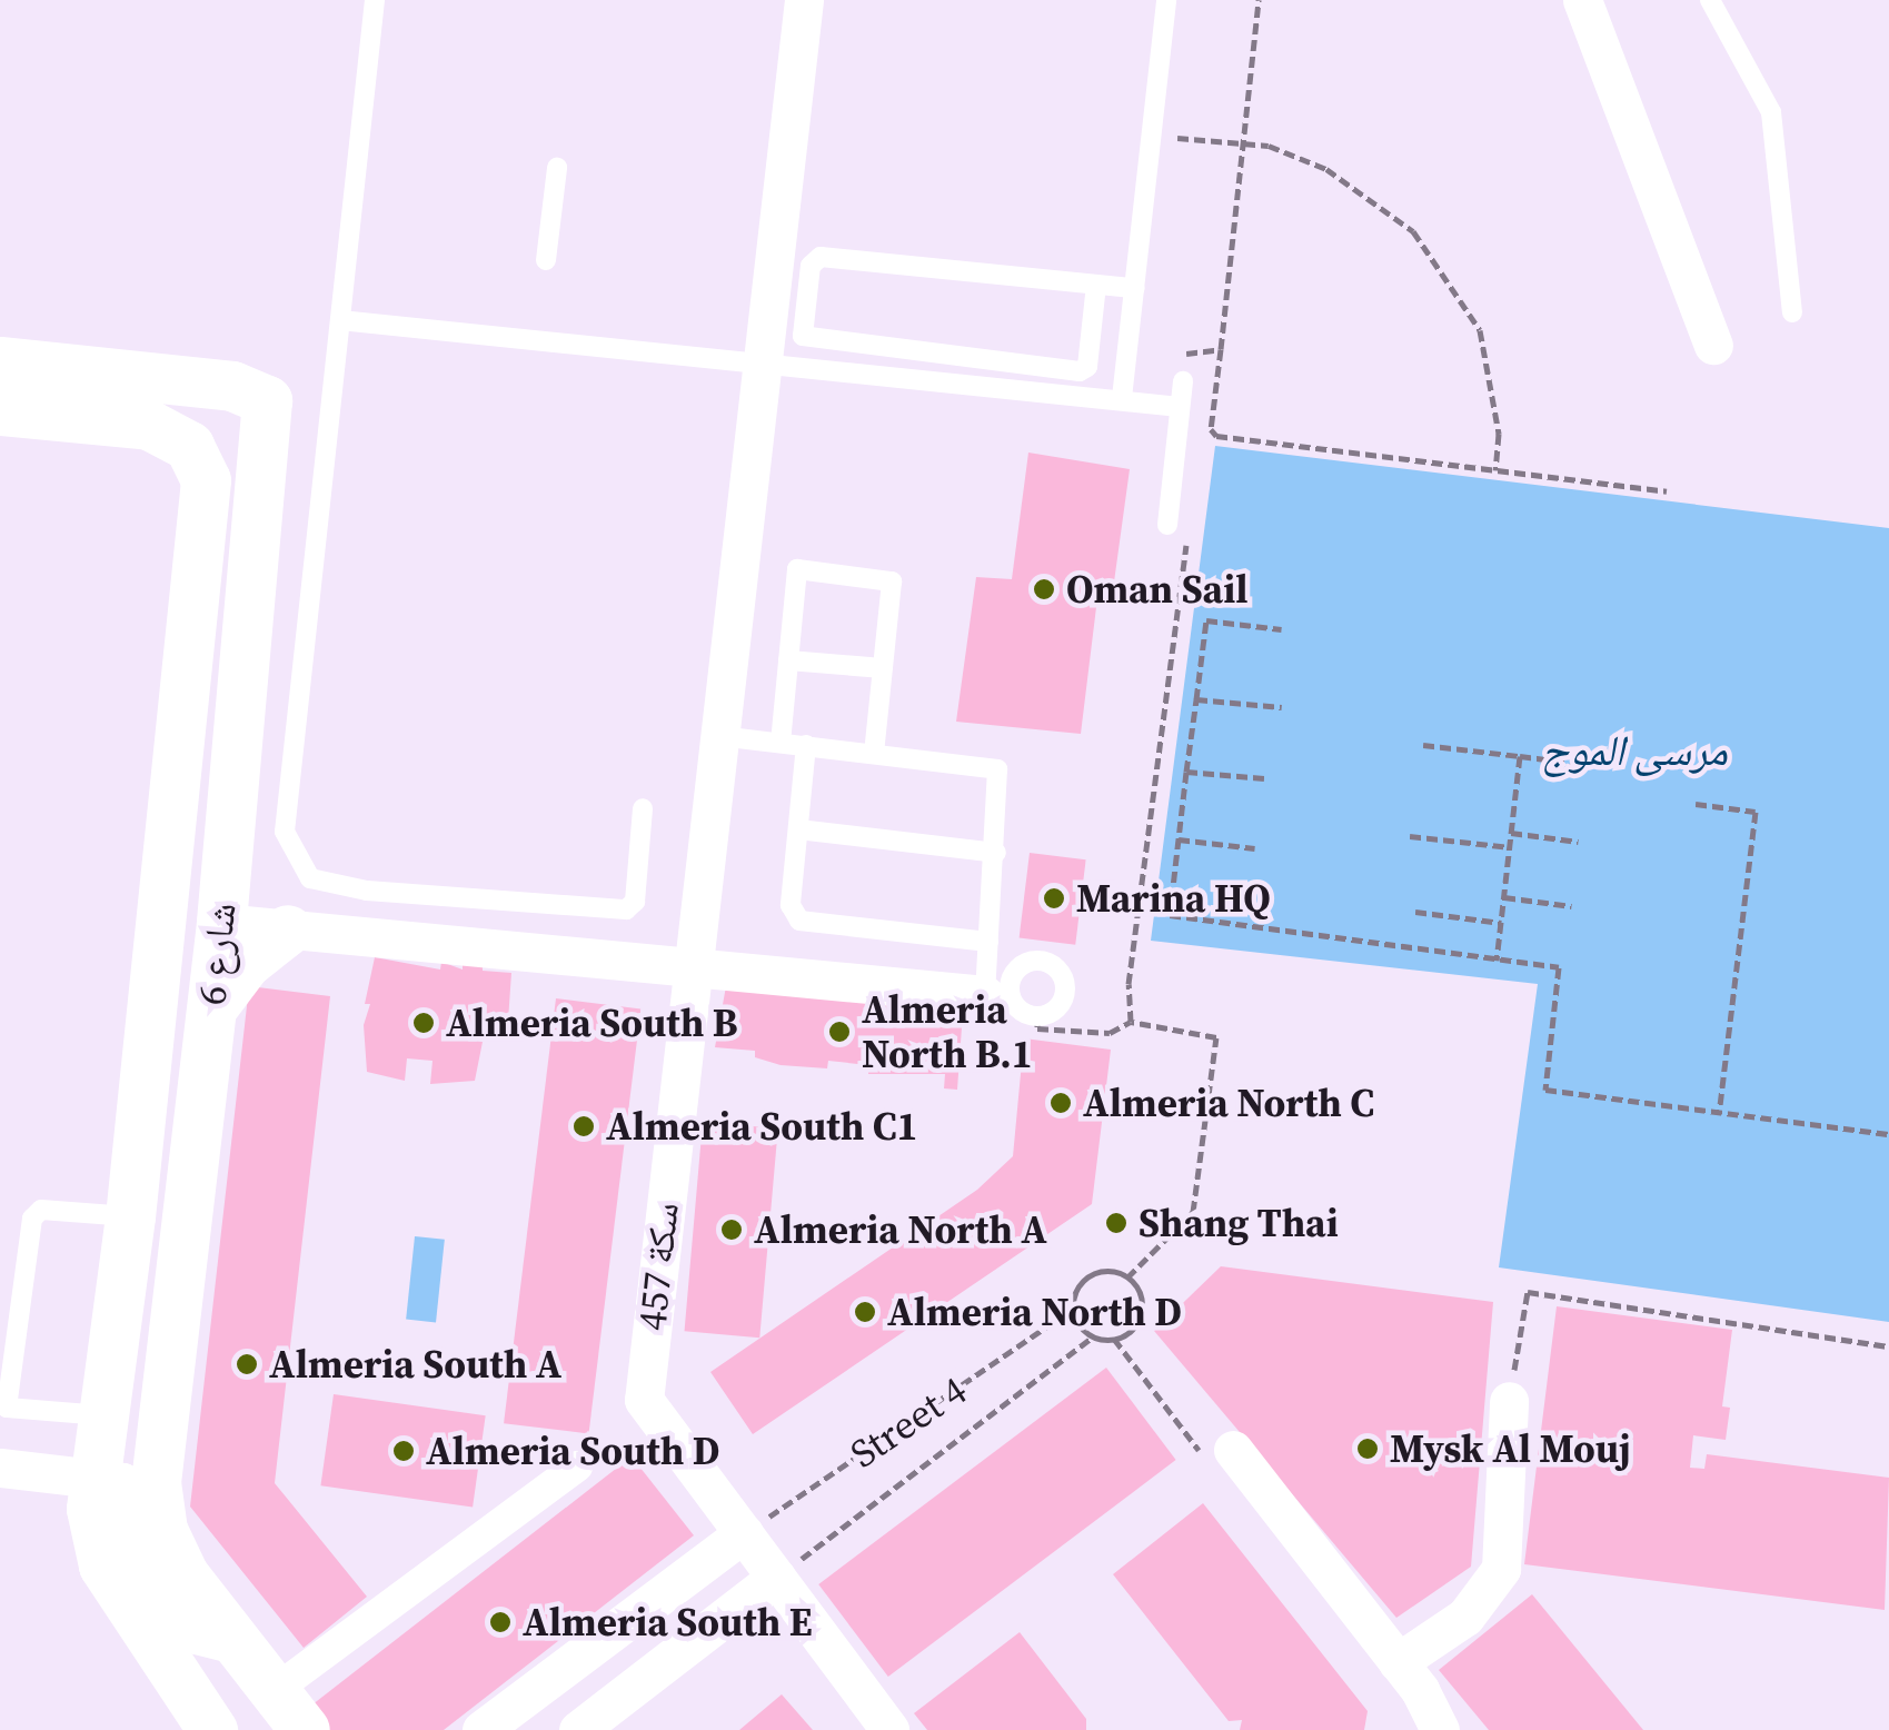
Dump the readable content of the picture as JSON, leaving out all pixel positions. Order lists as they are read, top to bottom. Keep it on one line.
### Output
{"streets":{"street":["شارع 6","سكة 457"],"path":["Street 4"]},"crossings":[["سكة 457","Street 4"]],"water":["مرسى الموج"],"places":["Oman Sail","Marina HQ","Almeria South B","Almeria North B.1","Almeria North C","Almeria South C1","Shang Thai","Almeria North A","Almeria North D","Almeria South A","Mysk Al Mouj","Almeria South D","Almeria South E"]}
